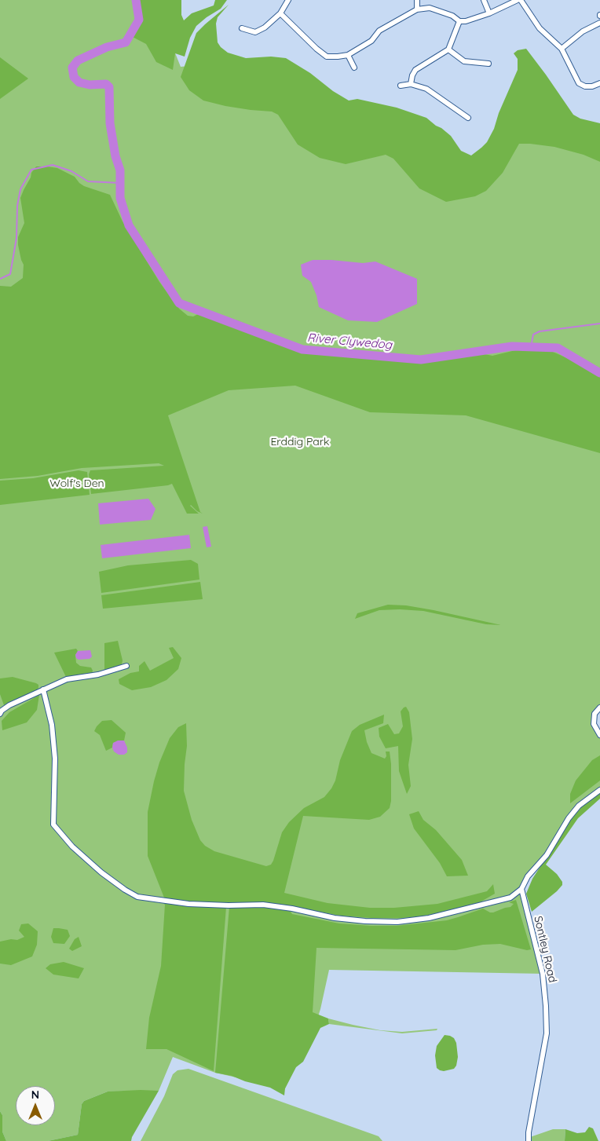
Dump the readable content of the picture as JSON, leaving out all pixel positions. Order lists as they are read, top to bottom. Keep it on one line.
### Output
{"streets":{"street":["Sontley Road"]},"water":["River Clywedog"],"parks":["Erddig Park","Wolf's Den"],"north":"top"}
